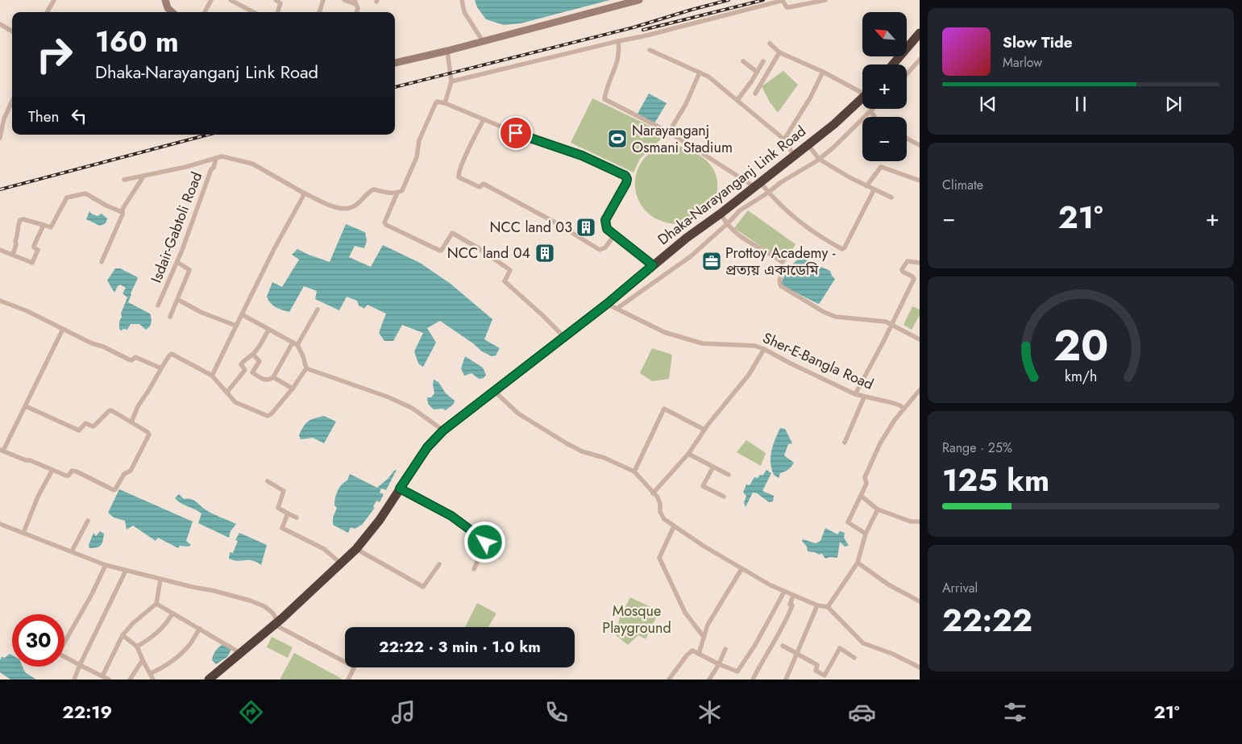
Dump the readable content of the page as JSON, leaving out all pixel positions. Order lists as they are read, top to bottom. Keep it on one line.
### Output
{"streets":{"highway":["Dhaka-Narayanganj Link Road"],"street":["Isdair-Gabtoli Road","Sher-E-Bangla Road"]},"crossings":[["Dhaka-Narayanganj Link Road","Sher-E-Bangla Road"]],"parks":["Mosque Playground"],"places":{"sports":["Narayanganj Osmani Stadium"],"building":["NCC land 03","NCC land 04"],"office":["Prottoy Academy - প্রত্যয় একাডেমি"]},"north":"top left","page":{"map_buttons":["+","−"],"turn":["160 m","Dhaka-Narayanganj Link Road"],"song":["Slow Tide","Marlow"],"then":"Then","tile":["Climate",["Range · 25%","125 km"],["Arrival","22:22"]],"heat":["−","21°","+"],"limit":"30","trip":"22:22 · 3 min · 1.0 km","tabs":["22:19","21°"],"gauge":["20","km/h"]}}
